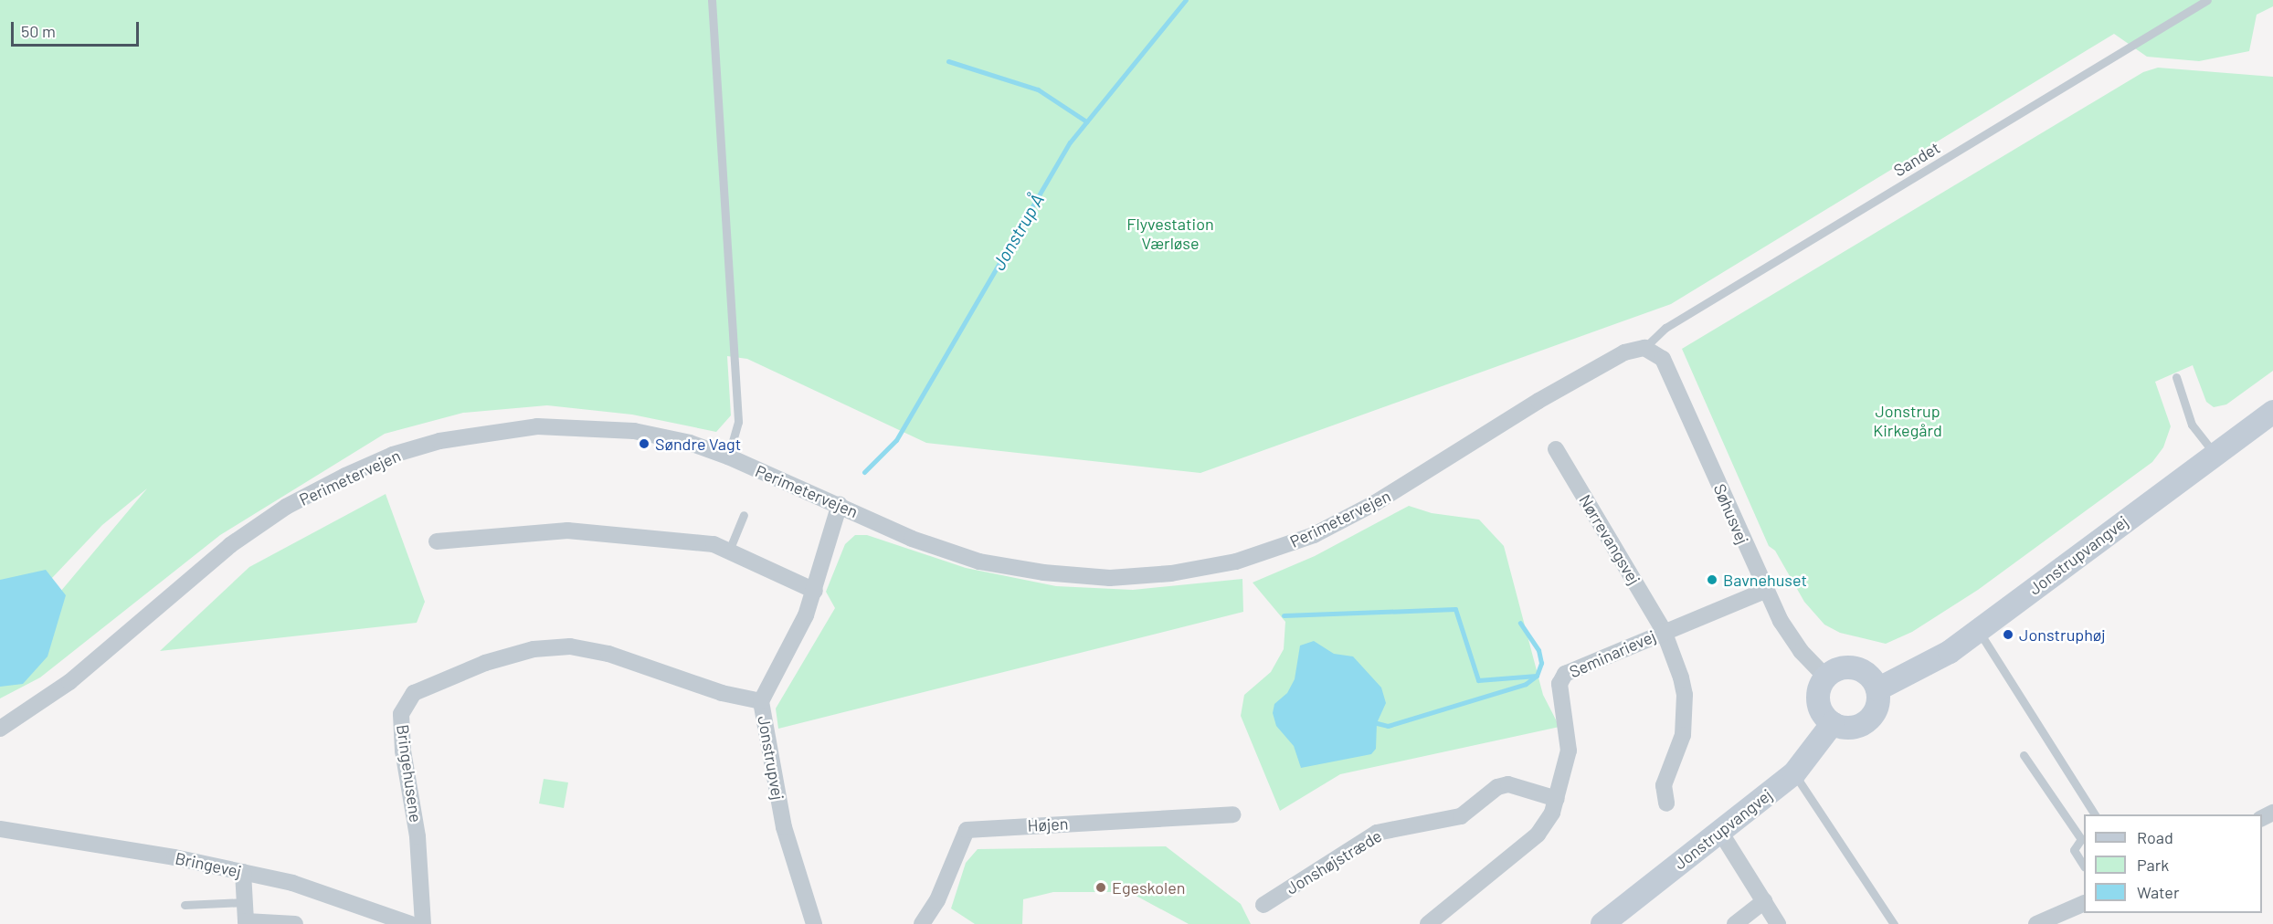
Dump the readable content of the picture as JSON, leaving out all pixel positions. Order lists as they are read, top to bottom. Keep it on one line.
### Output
{"streets":{"street":["Perimetervejen","Søhusvej","Nørrevangsvej","Jonstrupvangvej","Seminarievej","Jonstrupvej","Bringehusene","Højen","Jonshøjstræde","Bringevej"],"lane":["Sandet"]},"crossings":[["Sandet","Perimetervejen"],["Sandet","Søhusvej"],["Perimetervejen","Søhusvej"],["Perimetervejen","Jonstrupvej"],["Søhusvej","Jonstrupvangvej"],["Søhusvej","Seminarievej"],["Nørrevangsvej","Seminarievej"],["Seminarievej","Jonshøjstræde"],["Jonstrupvej","Bringehusene"]],"water":["Jonstrup Å"],"parks":["Flyvestation Værløse","Jonstrup Kirkegård"],"places":["Søndre Vagt","Bavnehuset","Jonstruphøj","Egeskolen"],"legend":["Road","Park","Water"],"scale_bar":"50 m"}
